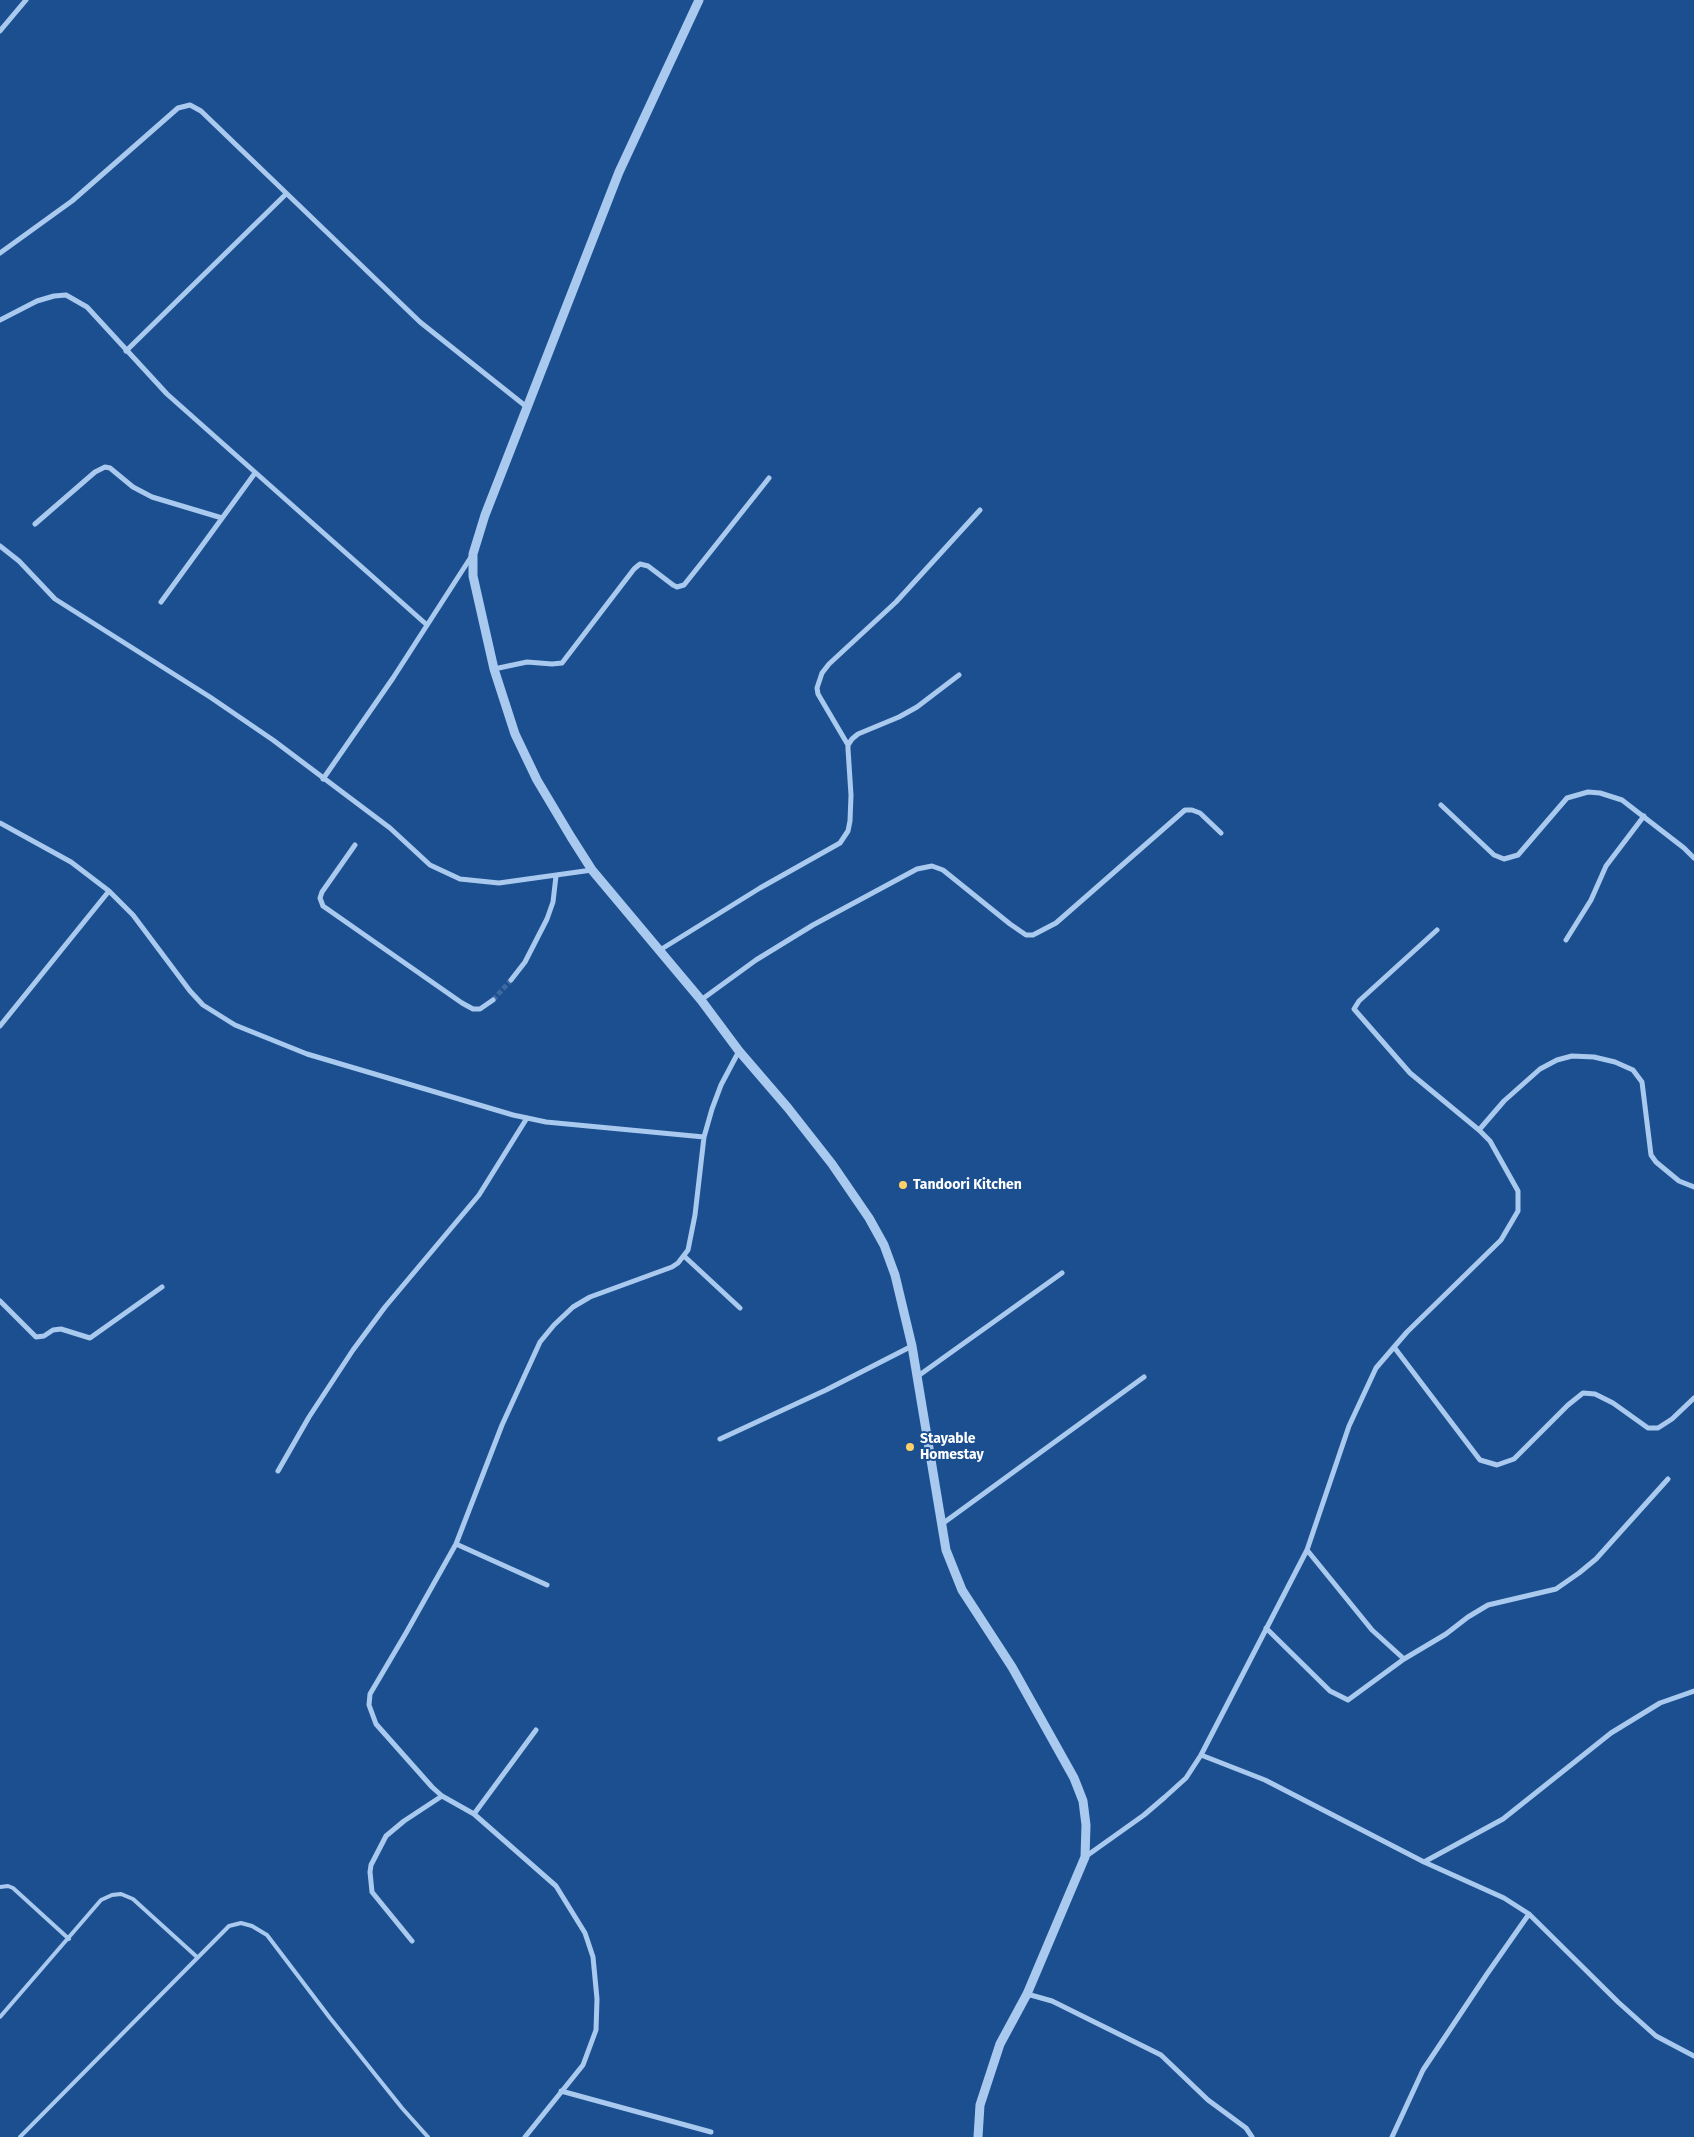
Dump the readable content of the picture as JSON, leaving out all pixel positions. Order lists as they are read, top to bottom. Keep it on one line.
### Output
{"places":["Tandoori Kitchen","Stayable Homestay"]}
